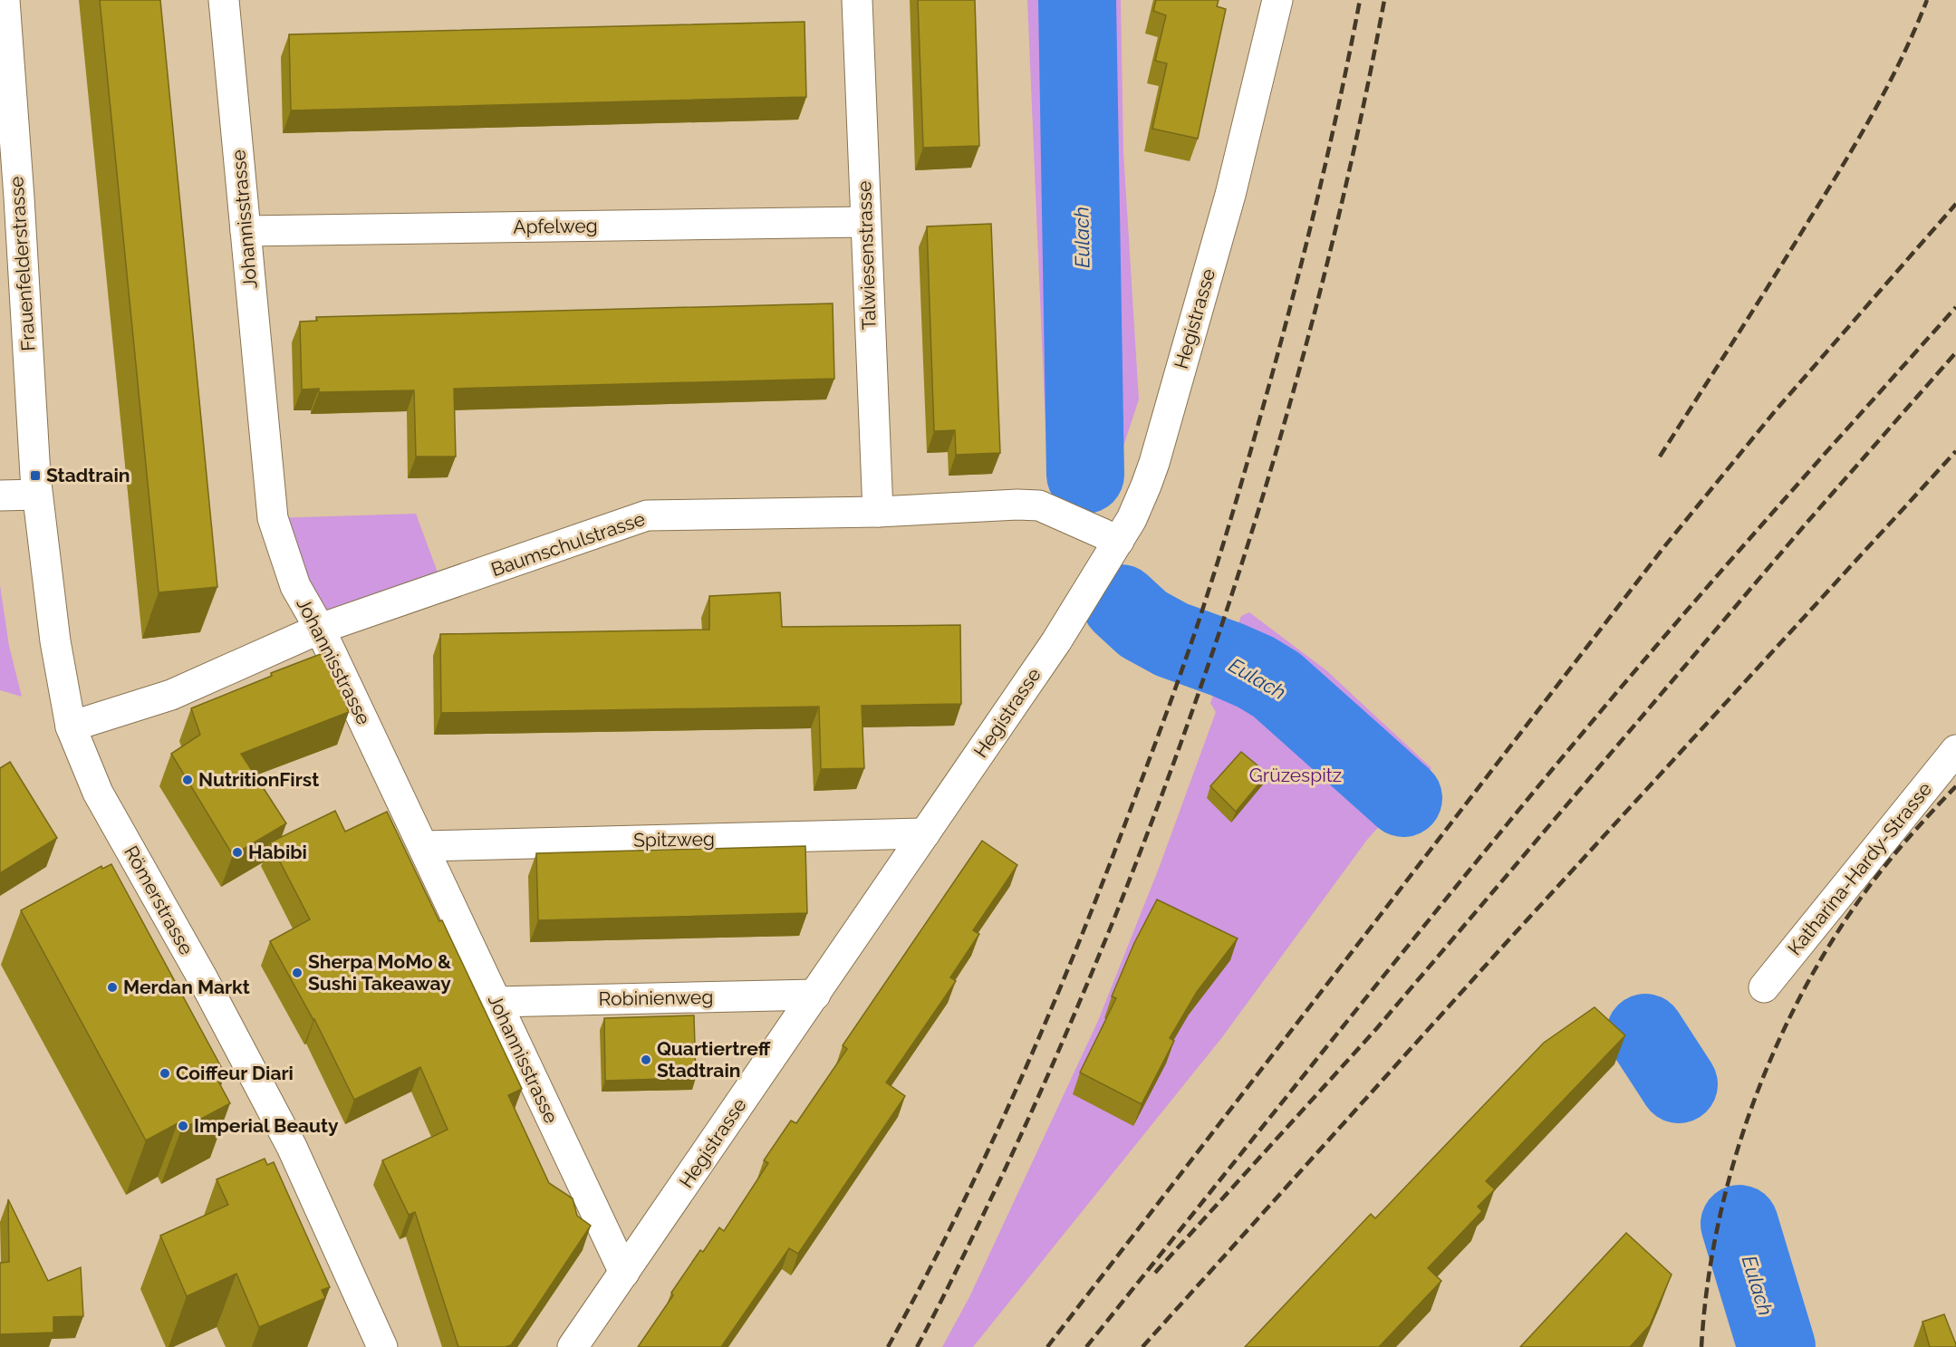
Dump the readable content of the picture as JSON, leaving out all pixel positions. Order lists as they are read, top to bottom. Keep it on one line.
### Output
{"streets":{"street":["Johannisstrasse","Apfelweg","Talwiesenstrasse","Frauenfelderstrasse","Hegistrasse","Baumschulstrasse","Spitzweg","Katharina-Hardy-Strasse","Römerstrasse","Robinienweg"]},"crossings":[["Johannisstrasse","Apfelweg"],["Johannisstrasse","Hegistrasse"],["Johannisstrasse","Baumschulstrasse"],["Johannisstrasse","Spitzweg"],["Johannisstrasse","Robinienweg"],["Apfelweg","Talwiesenstrasse"],["Talwiesenstrasse","Baumschulstrasse"],["Frauenfelderstrasse","Römerstrasse"],["Hegistrasse","Baumschulstrasse"],["Hegistrasse","Spitzweg"],["Hegistrasse","Robinienweg"],["Baumschulstrasse","Römerstrasse"]],"water":["Eulach"],"parks":["Grüzespitz"],"places":{"transit":["Stadtrain"],"other":["NutritionFirst","Habibi","Sherpa MoMo & Sushi Takeaway","Merdan Markt","Quartiertreff Stadtrain","Coiffeur Diari","Imperial Beauty"]}}
